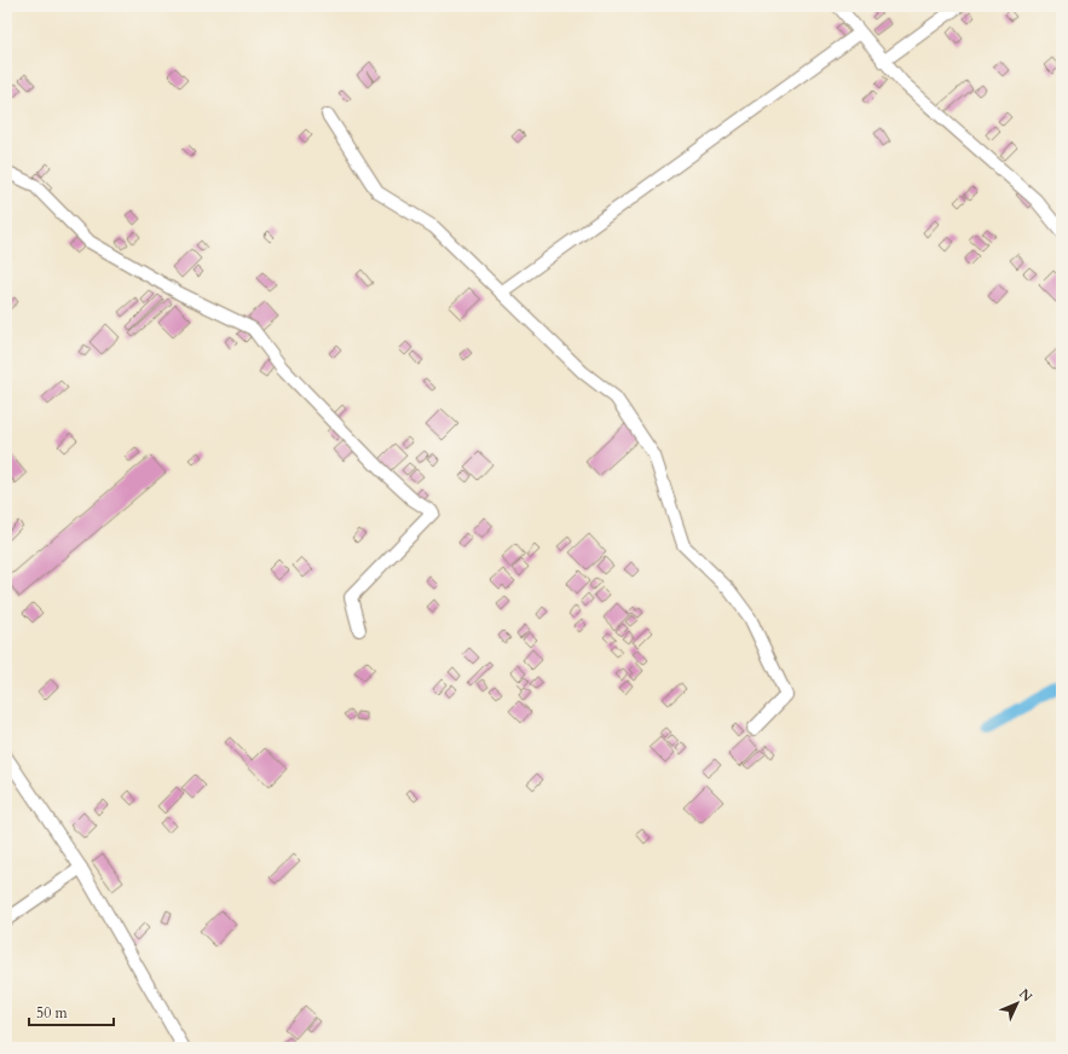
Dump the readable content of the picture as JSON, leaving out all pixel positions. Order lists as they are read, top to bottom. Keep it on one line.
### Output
{"scale_bar":"50 m","north":"top right"}
